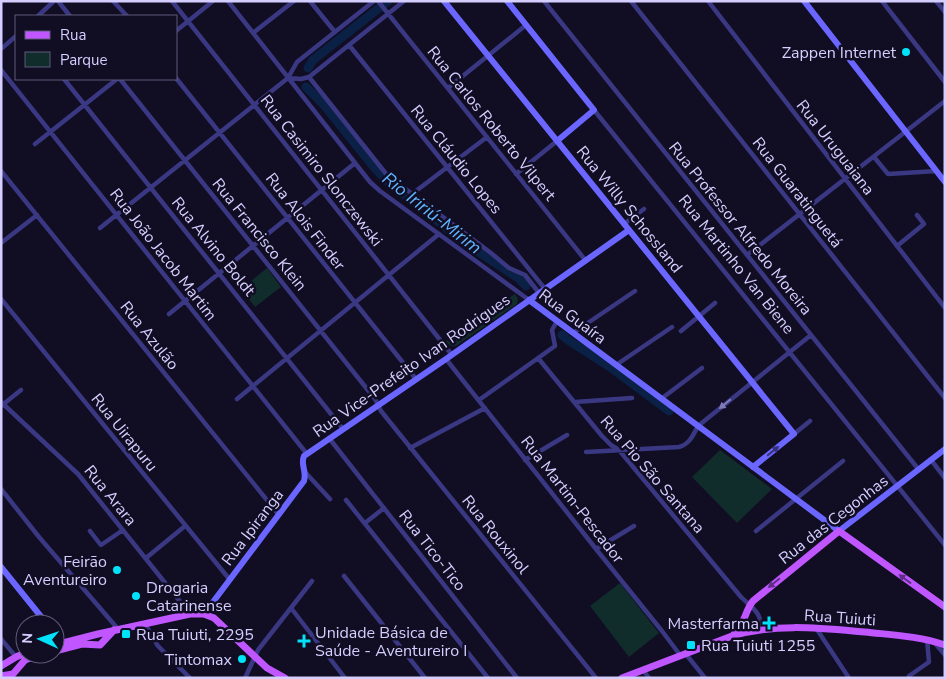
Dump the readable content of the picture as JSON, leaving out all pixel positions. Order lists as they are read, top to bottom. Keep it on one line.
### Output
{"streets":{"main road":["Rua Guaíra","Rua das Cegonhas","Rua Tuiuti"],"street":["Rua Carlos Roberto Vilpert","Rua Uruguaiana","Rua Cláudio Lopes","Rua Casimiro Slonczewski","Rua Guaratinguetá","Rua Willy Schossland","Rua Alois Finder","Rua Professor Alfredo Moreira","Rua Francisco Klein","Rua Alvino Boldt","Rua João Jacob Martim","Rua Martinho Van Biene","Rua Azulão","Rua Vice-Prefeito Ivan Rodrigues","Rua Uirapuru","Rua Pio São Santana","Rua Arara","Rua Martim-Pescador","Rua Ipiranga","Rua Rouxinol","Rua Tico-Tico"]},"crossings":[["Rua Carlos Roberto Vilpert","Rua Vice-Prefeito Ivan Rodrigues"],["Rua Cláudio Lopes","Rua Vice-Prefeito Ivan Rodrigues"],["Rua Casimiro Slonczewski","Rua Vice-Prefeito Ivan Rodrigues"],["Rua Casimiro Slonczewski","Rua Martim-Pescador"],["Rua Willy Schossland","Rua Vice-Prefeito Ivan Rodrigues"],["Rua Alois Finder","Rua Vice-Prefeito Ivan Rodrigues"],["Rua Professor Alfredo Moreira","Rua das Cegonhas"],["Rua Francisco Klein","Rua Vice-Prefeito Ivan Rodrigues"],["Rua Francisco Klein","Rua Rouxinol"],["Rua Alvino Boldt","Rua Vice-Prefeito Ivan Rodrigues"],["Rua João Jacob Martim","Rua Vice-Prefeito Ivan Rodrigues"],["Rua João Jacob Martim","Rua Ipiranga"],["Rua Martinho Van Biene","Rua das Cegonhas"],["Rua Guaíra","Rua Vice-Prefeito Ivan Rodrigues"],["Rua Guaíra","Rua das Cegonhas"],["Rua Azulão","Rua Ipiranga"],["Rua Vice-Prefeito Ivan Rodrigues","Rua Martim-Pescador"],["Rua Vice-Prefeito Ivan Rodrigues","Rua Ipiranga"],["Rua Vice-Prefeito Ivan Rodrigues","Rua Rouxinol"],["Rua Vice-Prefeito Ivan Rodrigues","Rua Tico-Tico"],["Rua Uirapuru","Rua Ipiranga"],["Rua Pio São Santana","Rua das Cegonhas"],["Rua Pio São Santana","Rua Tuiuti"],["Rua Martim-Pescador","Rua Tuiuti"]],"water":["Rio Iririú-Mirim"],"places":{"other":["Zappen Internet","Feirão Aventureiro","Drogaria Catarinense","Tintomax"],"health":["Masterfarma","Unidade Básica de Saúde - Aventureiro I"],"transit":["Rua Tuiuti, 2295","Rua Tuiuti 1255"]},"legend":["Rua","Parque"],"north":"left"}
